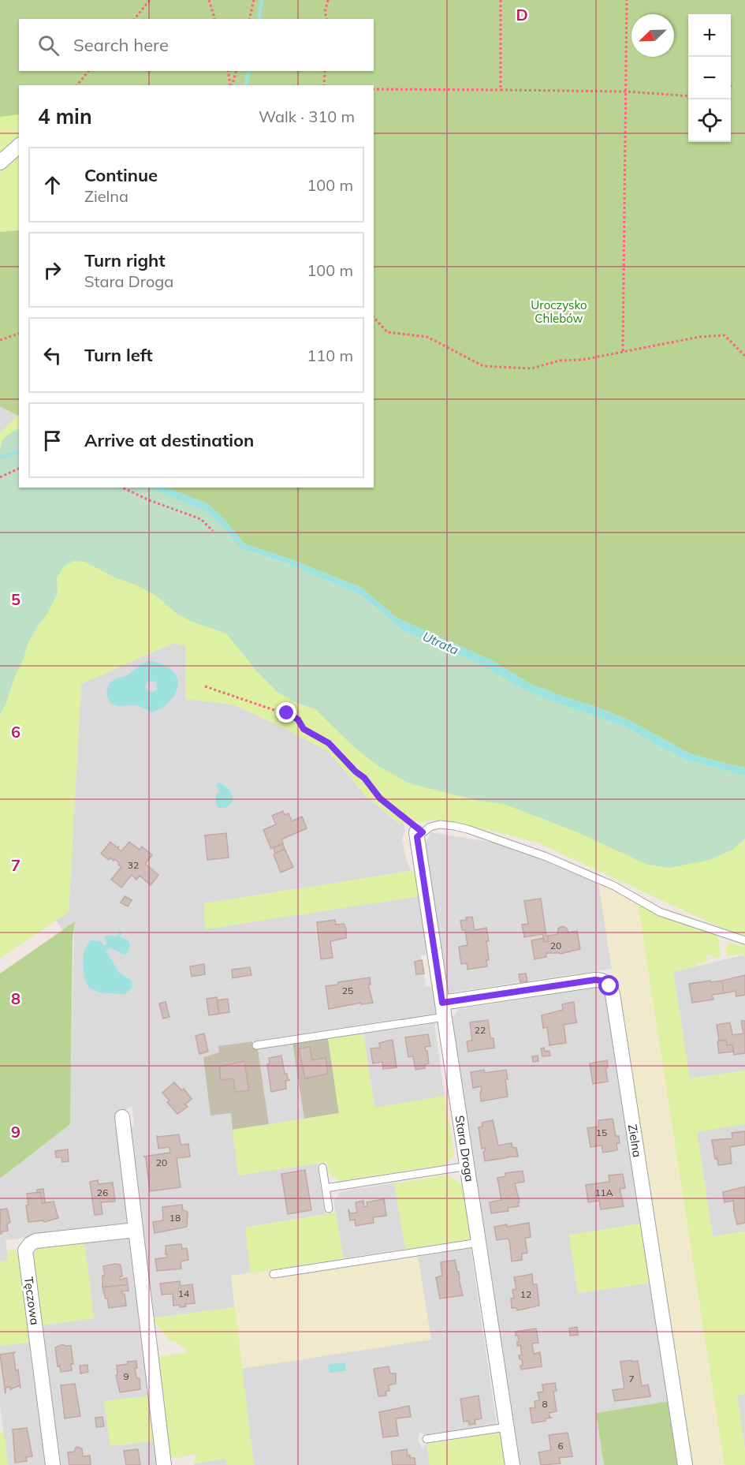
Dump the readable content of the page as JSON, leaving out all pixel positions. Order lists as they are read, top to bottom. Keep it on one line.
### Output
{"streets":{"street":["Zielna","Stara Droga","Tęczowa"]},"crossings":[["Zielna","Stara Droga"]],"water":["Utrata"],"parks":["Uroczysko Chlebów"],"house_numbers":["32","20","25","22","15","20","26","11A","18","14","12","9","7","8","6"],"north":"bottom left","page":{"map_buttons":["+","−"],"search":"Search here","heading":["4 min","Walk · 310 m"],"list":[["Continue","Zielna","100 m"],["Turn right","Stara Droga","100 m"],["Turn left","110 m"],"Arrive at destination"]},"grid":{"columns":["D"],"rows":["5","6","7","8","9"]}}
